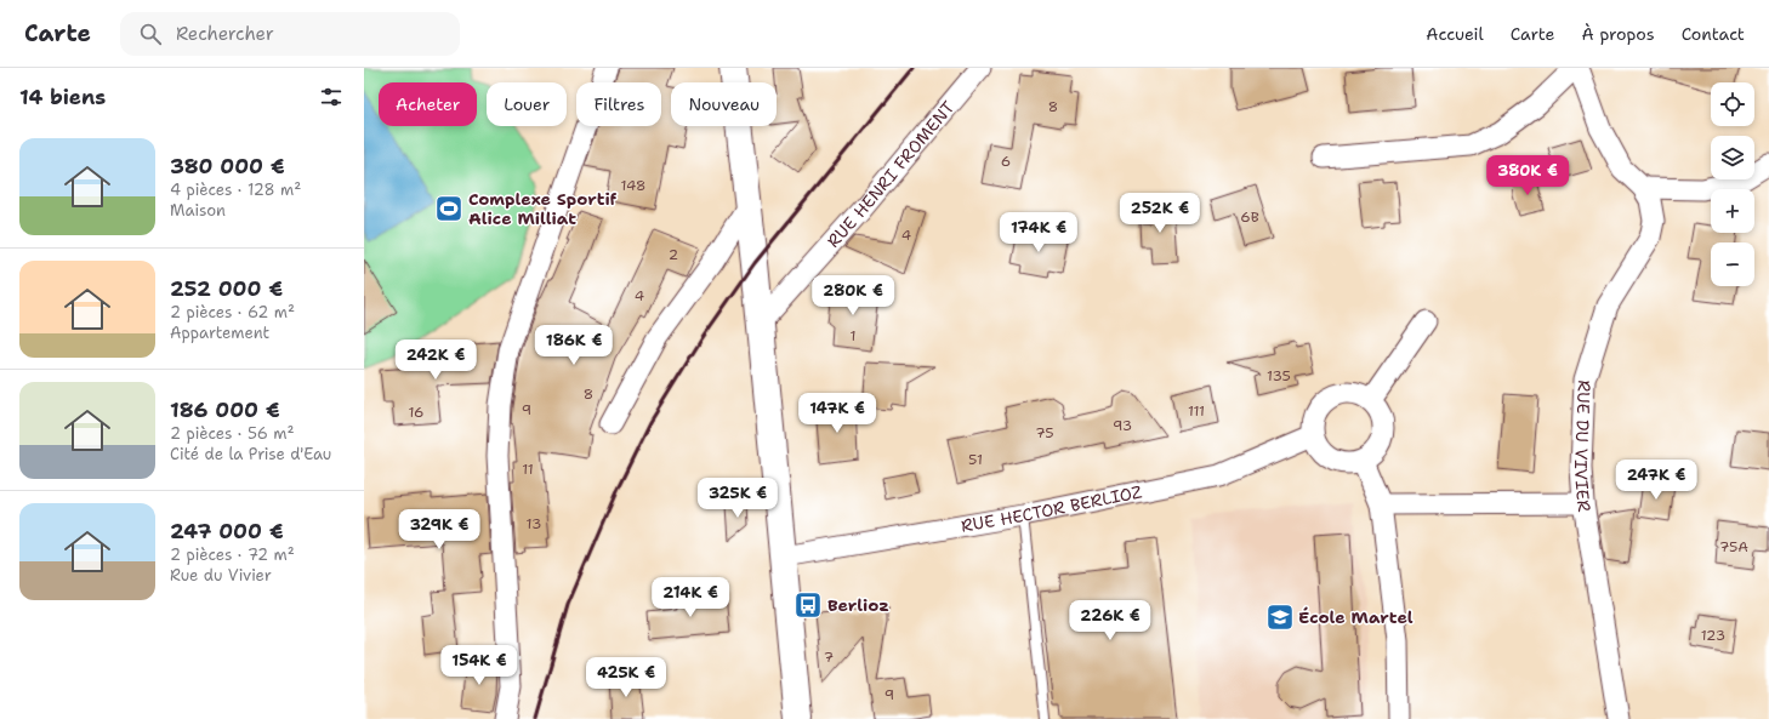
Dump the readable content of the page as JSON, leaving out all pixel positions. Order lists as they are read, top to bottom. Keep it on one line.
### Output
{"streets":{"street":["RUE HENRI FROMENT","RUE DU VIVIER","RUE HECTOR BERLIOZ"]},"places":{"sports":["Complexe Sportif Alice Milliat"],"bus stop":["Berlioz"],"school or university":["École Martel"]},"house_numbers":["8","6","148","6B","4","2","4","1","135","8","9","111","16","93","75","51","11","13","75A","123","7","9"],"page":{"header":"Carte","search":"Rechercher","nav":["Accueil","Carte","À propos","Contact"],"heading":"14 biens","map_buttons":["+","−"],"chip":["Acheter","Louer","Filtres","Nouveau"],"list":[{"name":"380 000 €","note":"4 pièces · 128 m² · Maison"},{"name":"252 000 €","note":"2 pièces · 62 m² · Appartement"},{"name":"186 000 €","note":"2 pièces · 56 m² · Cité de la Prise d'Eau"},{"name":"247 000 €","note":"2 pièces · 72 m² · Rue du Vivier"}],"price":["380K €","252K €","174K €","280K €","186K €","242K €","147K €","247K €","325K €","329K €","214K €","226K €","154K €","425K €"]}}
